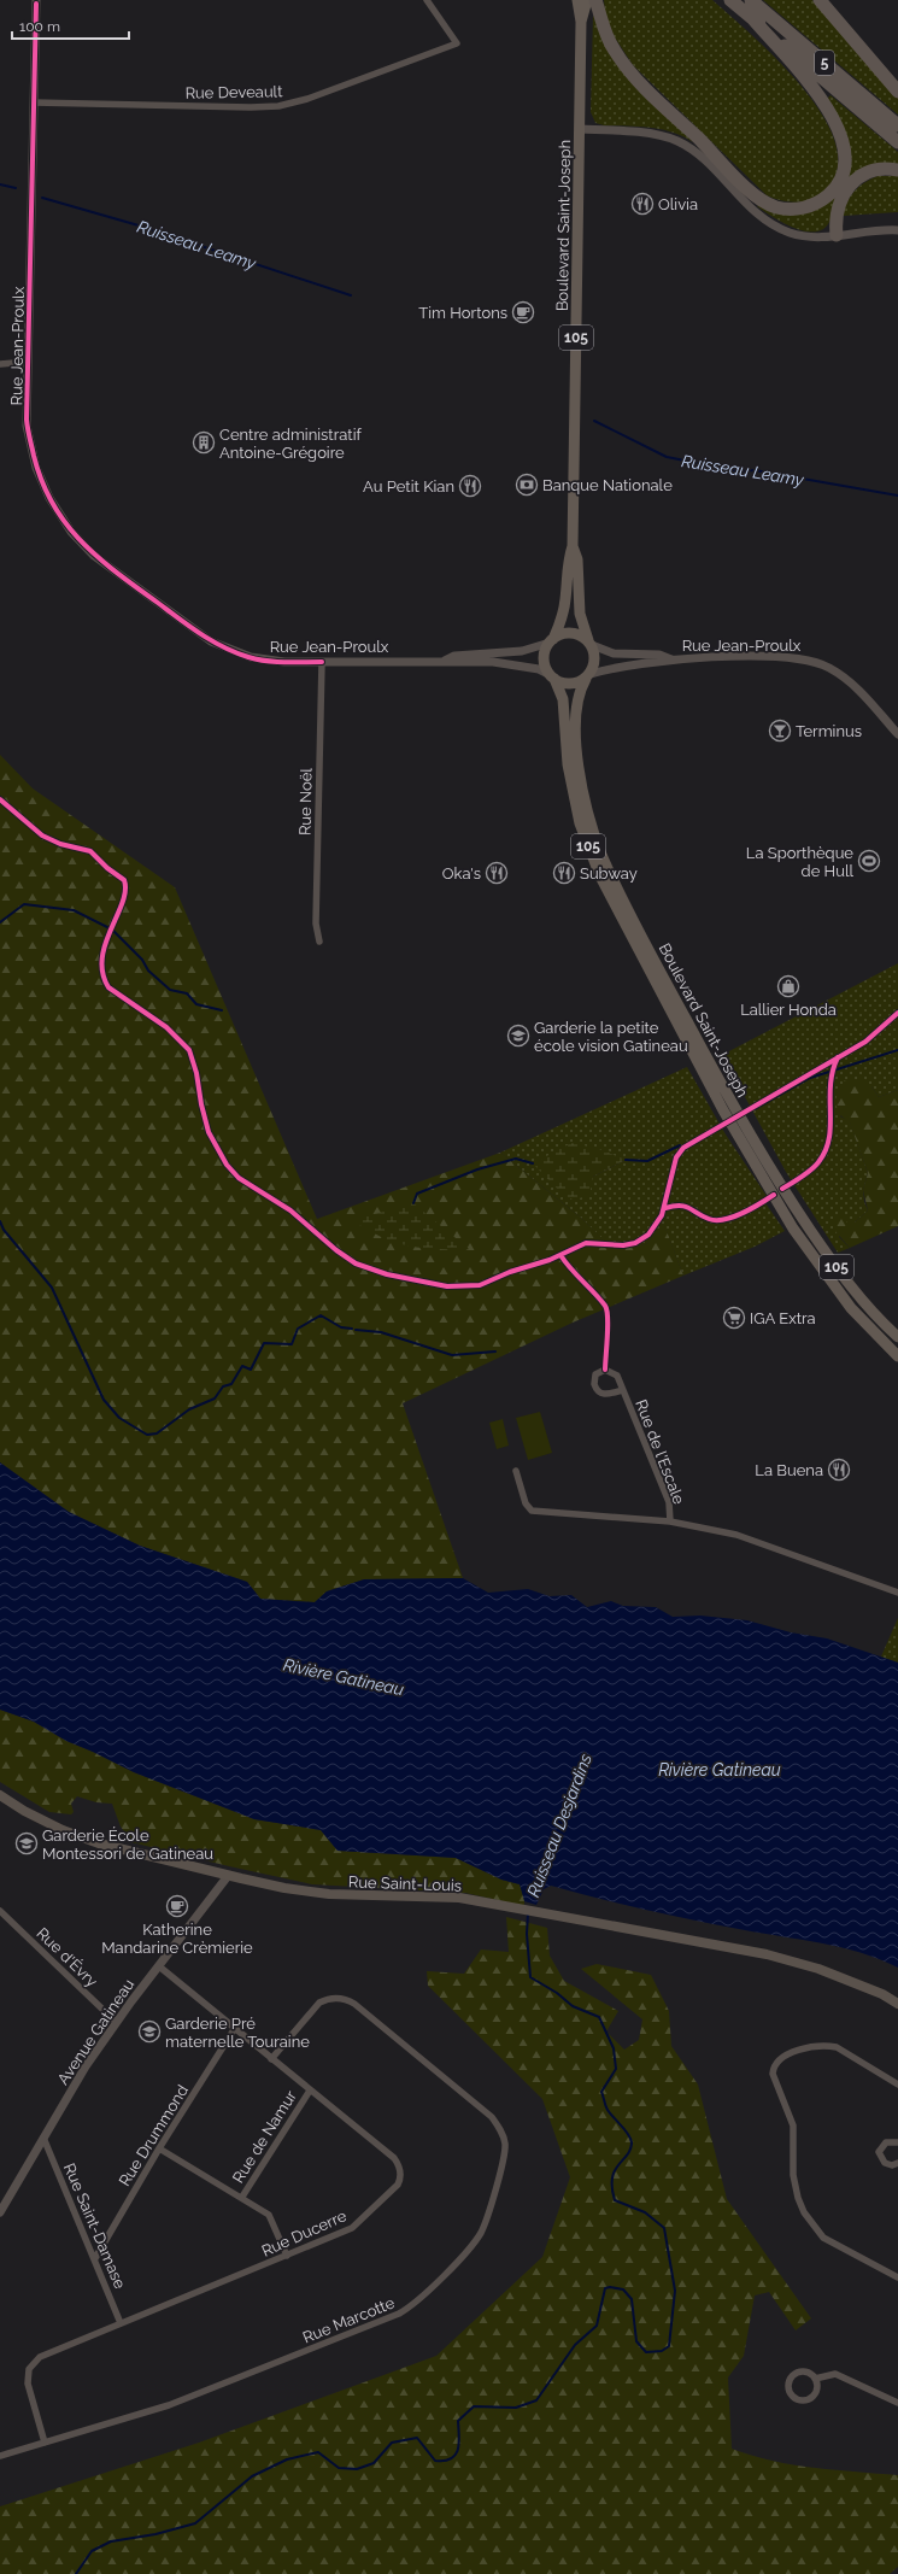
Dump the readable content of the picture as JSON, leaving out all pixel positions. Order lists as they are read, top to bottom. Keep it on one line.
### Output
{"streets":{"highway":["5"],"main road":["Boulevard Saint-Joseph","105","Rue Saint-Louis"],"street":["Rue Deveault","Rue Jean-Proulx","Rue Noël","Rue de l'Escale","Rue d'Évry","Avenue Gatineau","Rue Drummond","Rue de Namur","Rue Saint-Damase","Rue Ducerre","Rue Marcotte"]},"crossings":[["Rue Deveault","Rue Jean-Proulx"],["Boulevard Saint-Joseph","105"],["Boulevard Saint-Joseph","Rue Jean-Proulx"],["105","Rue Jean-Proulx"],["Rue Jean-Proulx","Rue Noël"],["Rue Saint-Louis","Avenue Gatineau"],["Rue d'Évry","Avenue Gatineau"],["Avenue Gatineau","Rue Saint-Damase"],["Avenue Gatineau","Rue Ducerre"],["Rue Drummond","Rue Saint-Damase"],["Rue Drummond","Rue Ducerre"],["Rue de Namur","Rue Ducerre"],["Rue Saint-Damase","Rue Ducerre"],["Rue Ducerre","Rue Marcotte"]],"water":["Ruisseau Leamy","Rivière Gatineau","Ruisseau Desjardins"],"places":{"restaurant":["Olivia","Au Petit Kian","Oka's","Subway","La Buena"],"cafe":["Tim Hortons","Katherine Mandarine Crèmierie"],"building":["Centre administratif Antoine-Grégoire"],"bank":["Banque Nationale"],"bar":["Terminus"],"sports":["La Sporthèque de Hull"],"shop":["Lallier Honda"],"school or university":["Garderie la petite école vision Gatineau","Garderie École Montessori de Gatineau","Garderie Pré maternelle Touraine"],"supermarket":["IGA Extra"]},"scale_bar":"100 m"}
